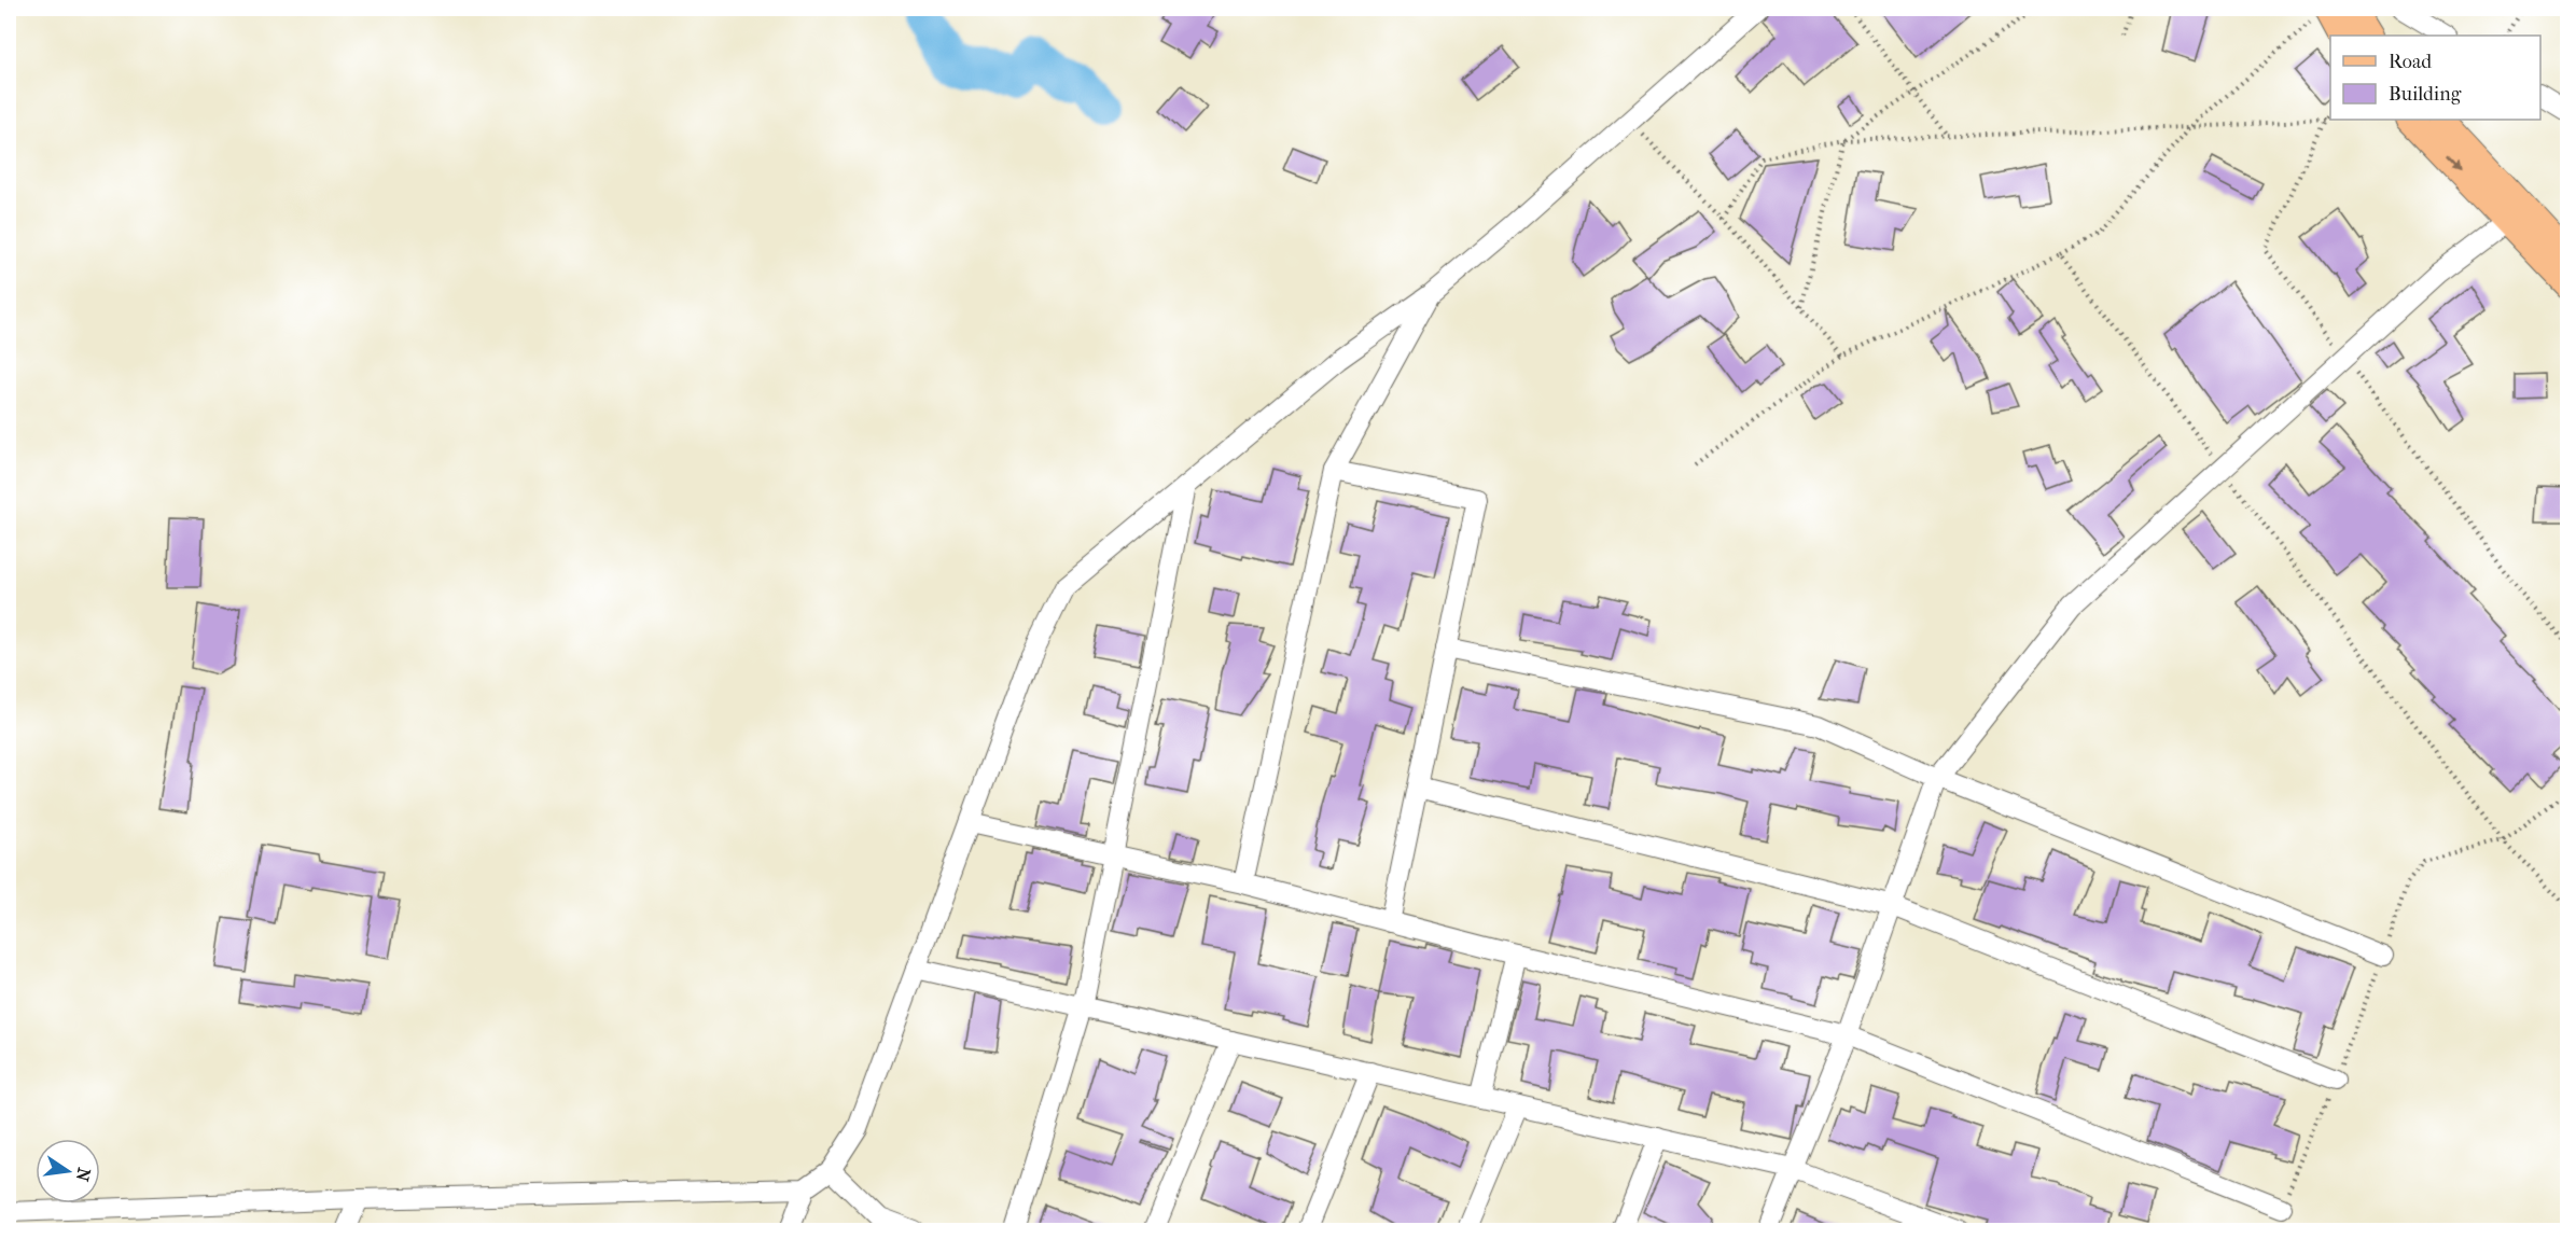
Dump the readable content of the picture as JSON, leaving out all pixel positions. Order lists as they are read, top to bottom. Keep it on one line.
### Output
{"legend":["Road","Building"],"north":"right"}
